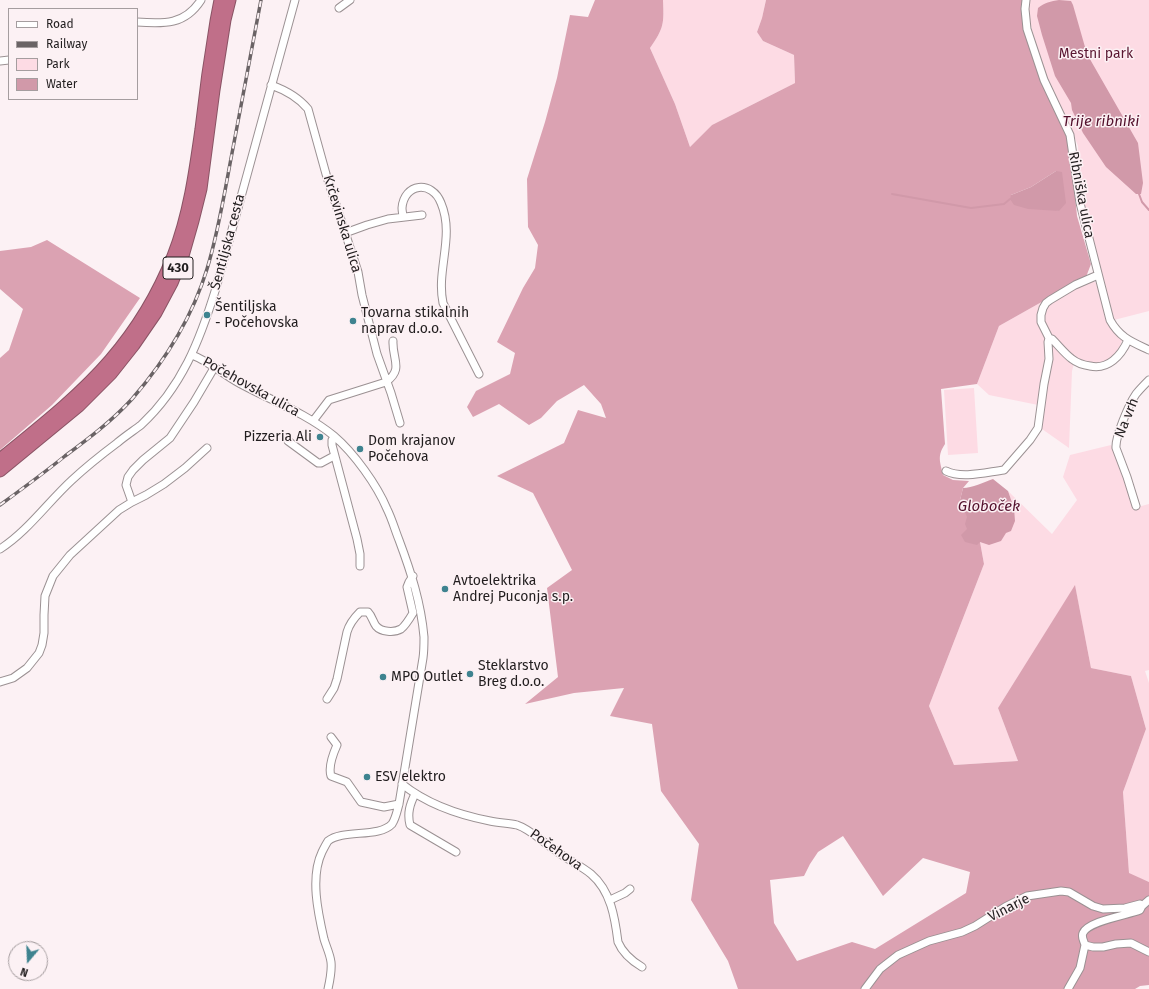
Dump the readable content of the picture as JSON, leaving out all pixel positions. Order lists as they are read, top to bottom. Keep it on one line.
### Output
{"streets":{"highway":["430"],"street":["Ribniška ulica","Krčevinska ulica","Šentiljska cesta","Počehovska ulica","Na vrh","Počehova","Vinarje"]},"crossings":[["Krčevinska ulica","Šentiljska cesta"],["Šentiljska cesta","Počehovska ulica"],["Počehovska ulica","Počehova"]],"water":["Trije ribniki","Globoček"],"parks":["Mestni park"],"places":["Šentiljska - Počehovska","Tovarna stikalnih naprav d.o.o.","Pizzeria Ali","Dom krajanov Počehova","Avtoelektrika Andrej Puconja s.p.","Steklarstvo Breg d.o.o.","MPO Outlet","ESV elektro"],"legend":["Road","Railway","Park","Water"],"north":"bottom"}
